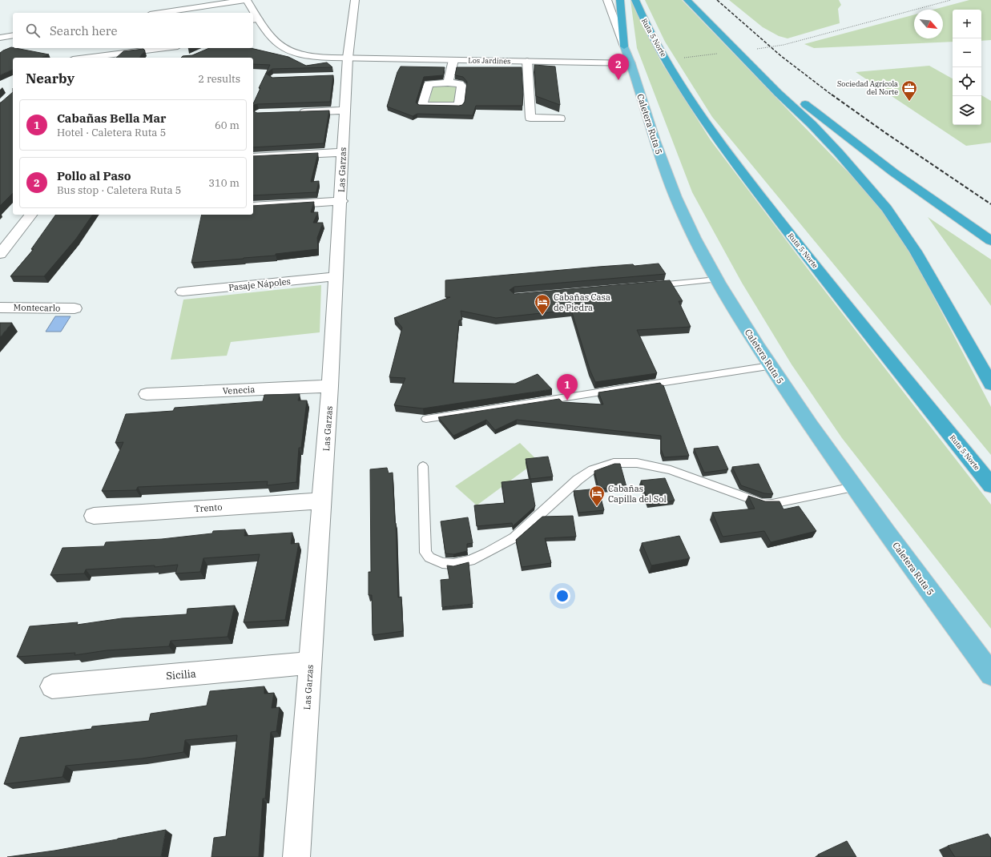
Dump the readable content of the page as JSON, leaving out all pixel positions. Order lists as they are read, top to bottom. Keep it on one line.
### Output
{"streets":{"highway":["Ruta 5 Norte"],"main road":["Caletera Ruta 5"],"street":["Los Jardines","Las Garzas","Pasaje Nápoles","Montecarlo","Venecia","Trento","Sicilia"]},"crossings":[["Los Jardines","Caletera Ruta 5"],["Los Jardines","Las Garzas"],["Las Garzas","Pasaje Nápoles"],["Las Garzas","Venecia"],["Las Garzas","Trento"],["Las Garzas","Sicilia"]],"places":{"office":["Sociedad Agrícola del Norte"],"hotel":["Cabañas Casa de Piedra","Cabañas Capilla del Sol"]},"north":"bottom right","page":{"map_buttons":["+","−"],"search":"Search here","pins":["2","1"],"heading":["Nearby","2 results"],"list":[{"mark":"1","name":"Cabañas Bella Mar","note":"Hotel · Caletera Ruta 5","value":"60 m"},{"mark":"2","name":"Pollo al Paso","note":"Bus stop · Caletera Ruta 5","value":"310 m"}]}}
